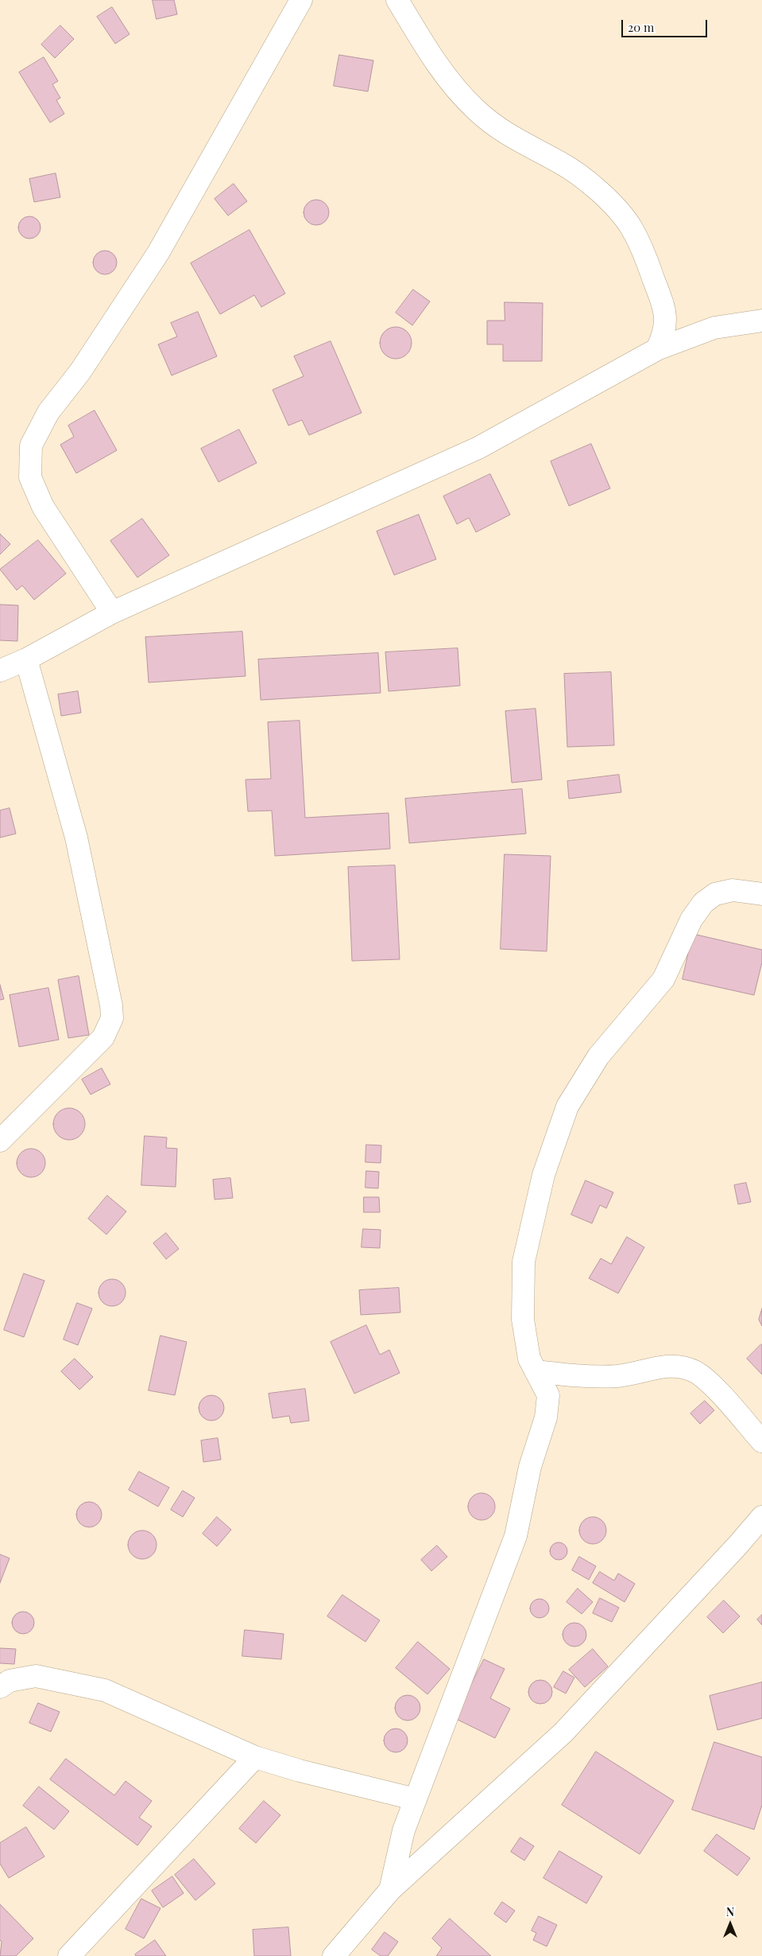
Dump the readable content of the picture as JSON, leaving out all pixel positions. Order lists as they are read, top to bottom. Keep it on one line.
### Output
{"scale_bar":"20 m","north":"top"}
